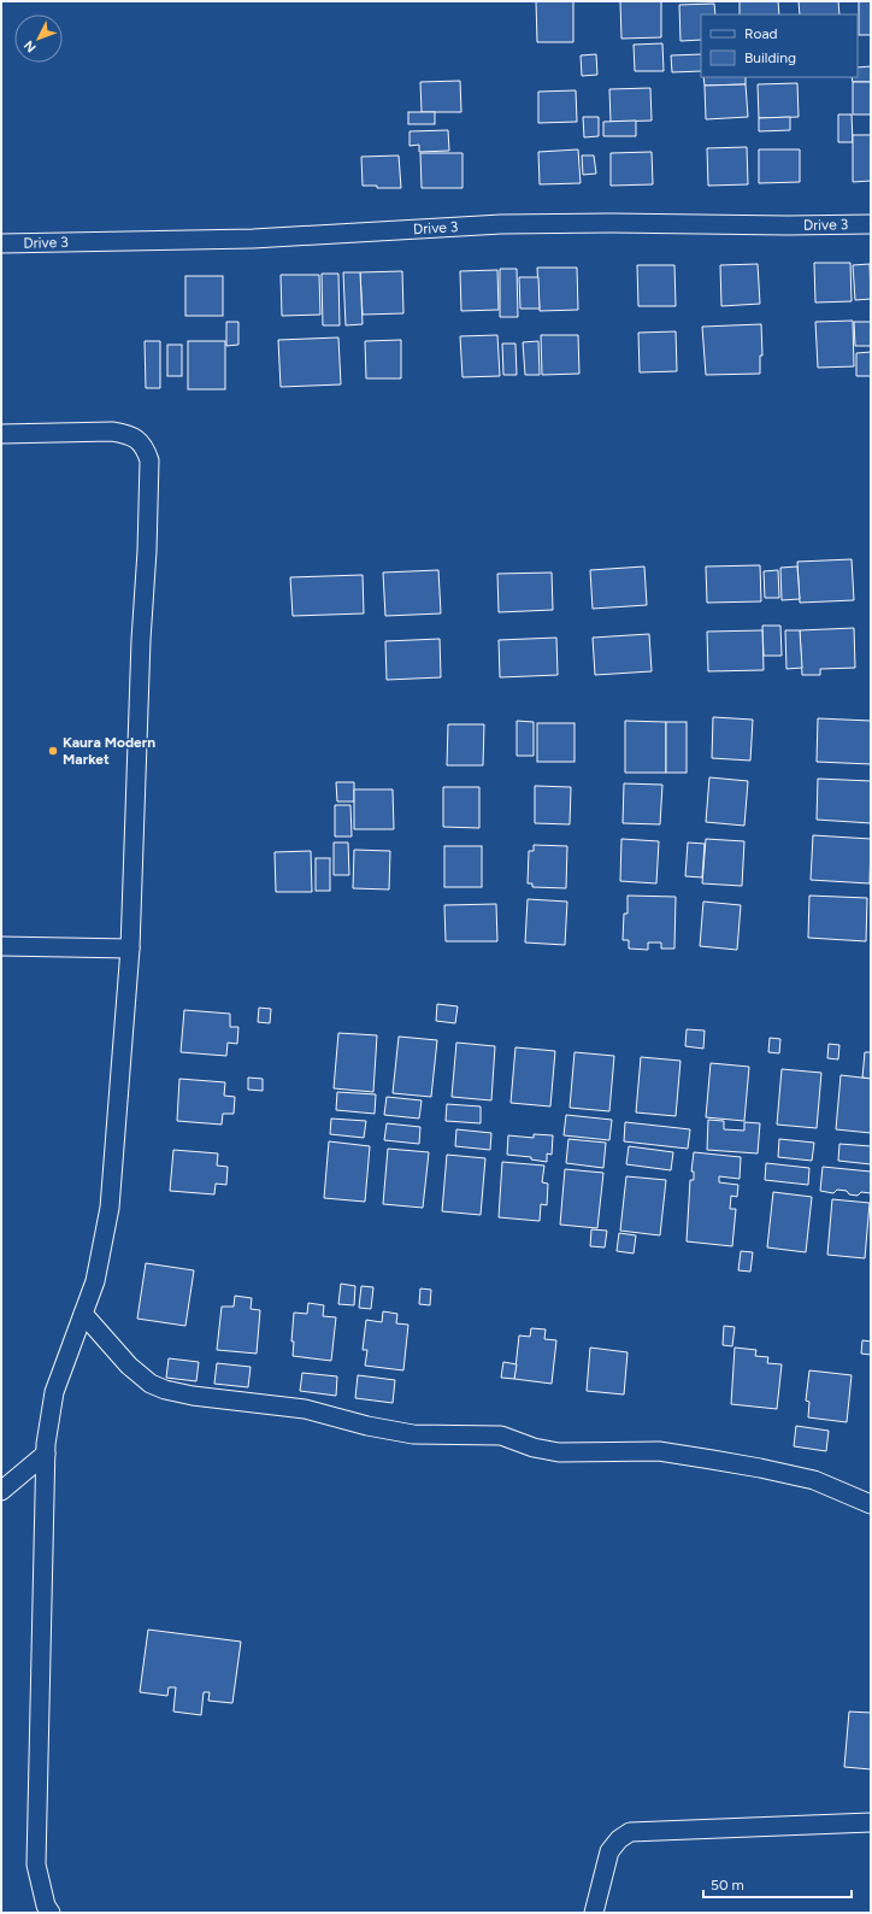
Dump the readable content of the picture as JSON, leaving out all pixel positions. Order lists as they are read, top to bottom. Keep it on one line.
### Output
{"streets":{"street":["Drive 3"]},"places":["Kaura Modern Market"],"legend":["Road","Building"],"scale_bar":"50 m","north":"bottom left"}
